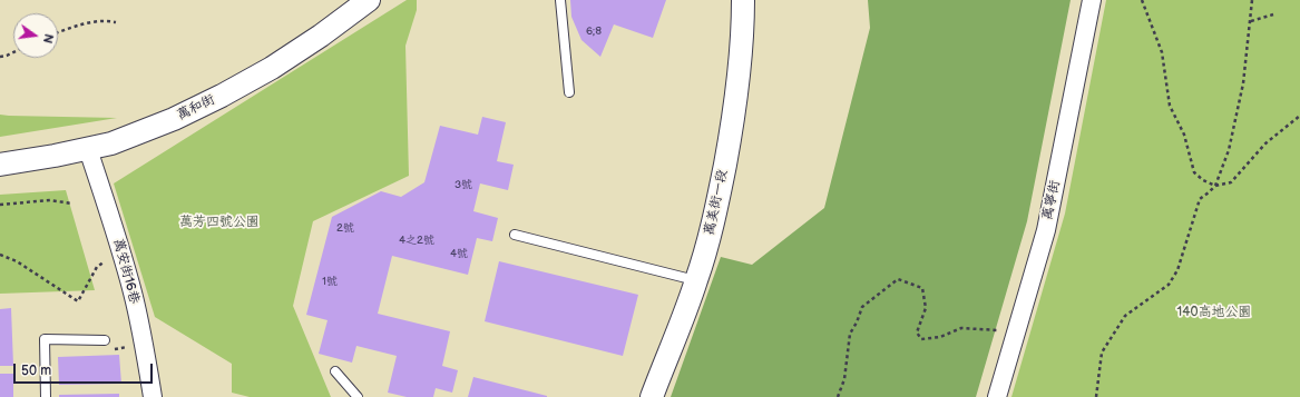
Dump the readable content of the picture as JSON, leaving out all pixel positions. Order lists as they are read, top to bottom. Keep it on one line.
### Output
{"streets":{"street":["萬和街","萬寧街","萬美街一段","萬安街16巷"]},"crossings":[["萬和街","萬安街16巷"]],"parks":["萬芳四號公園","140高地公園"],"house_numbers":["6;8","3號","2號","4之2號","4號","1號"],"scale_bar":"50 m","north":"right"}
